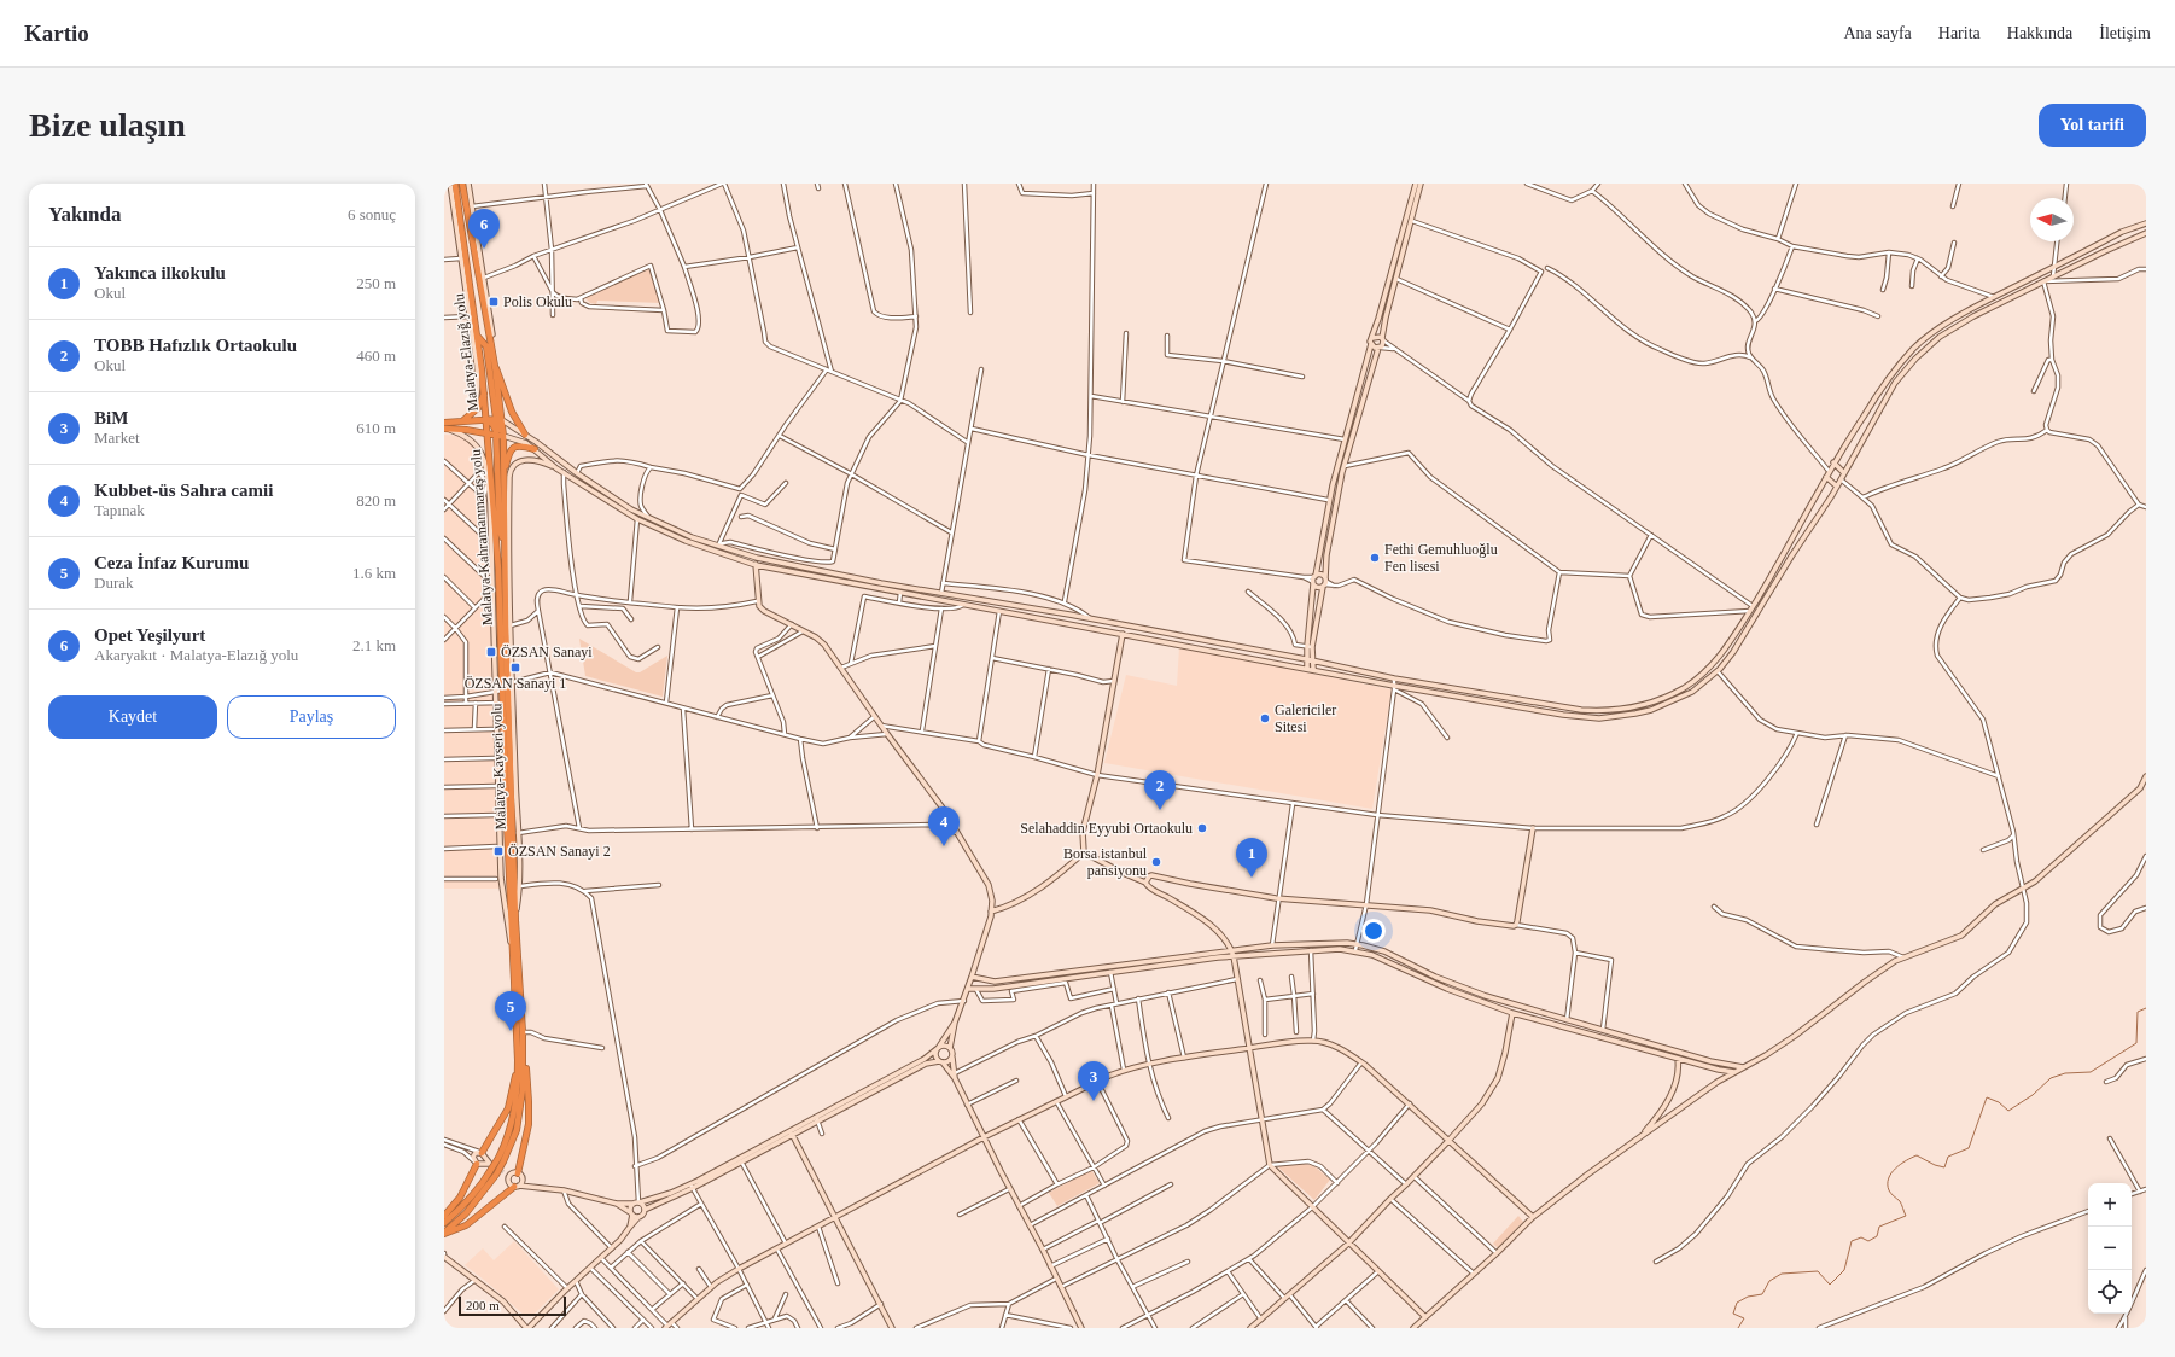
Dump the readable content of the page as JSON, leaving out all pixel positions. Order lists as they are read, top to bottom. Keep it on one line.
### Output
{"streets":{"highway":["Malatya-Elazığ yolu","Malatya-Kahramanmaraş yolu","Malatya-Kayseri yolu"]},"crossings":[["Malatya-Elazığ yolu","Malatya-Kahramanmaraş yolu"],["Malatya-Elazığ yolu","Malatya-Kayseri yolu"],["Malatya-Kahramanmaraş yolu","Malatya-Kayseri yolu"]],"places":{"transit":["Polis Okulu","ÖZSAN Sanayi","ÖZSAN Sanayi 1","ÖZSAN Sanayi 2"],"other":["Fethi Gemuhluoğlu Fen lisesi","Galericiler Sitesi","Selahaddin Eyyubi Ortaokulu","Borsa istanbul pansiyonu"]},"scale_bar":"200 m","north":"left","page":{"header":"Kartio","nav":["Ana sayfa","Harita","Hakkında","İletişim"],"buttons":["Yol tarifi",["Kaydet","Paylaş"]],"title":"Bize ulaşın","heading":["Yakında","6 sonuç"],"pins":["6","2","4","1","5","3"],"list":[{"mark":"1","name":"Yakınca ilkokulu","note":"Okul","value":"250 m"},{"mark":"2","name":"TOBB Hafızlık Ortaokulu","note":"Okul","value":"460 m"},{"mark":"3","name":"BiM","note":"Market","value":"610 m"},{"mark":"4","name":"Kubbet-üs Sahra camii","note":"Tapınak","value":"820 m"},{"mark":"5","name":"Ceza İnfaz Kurumu","note":"Durak","value":"1.6 km"},{"mark":"6","name":"Opet Yeşilyurt","note":"Akaryakıt · Malatya-Elazığ yolu","value":"2.1 km"}],"map_buttons":["+","−"],"scale":"200 m"}}
